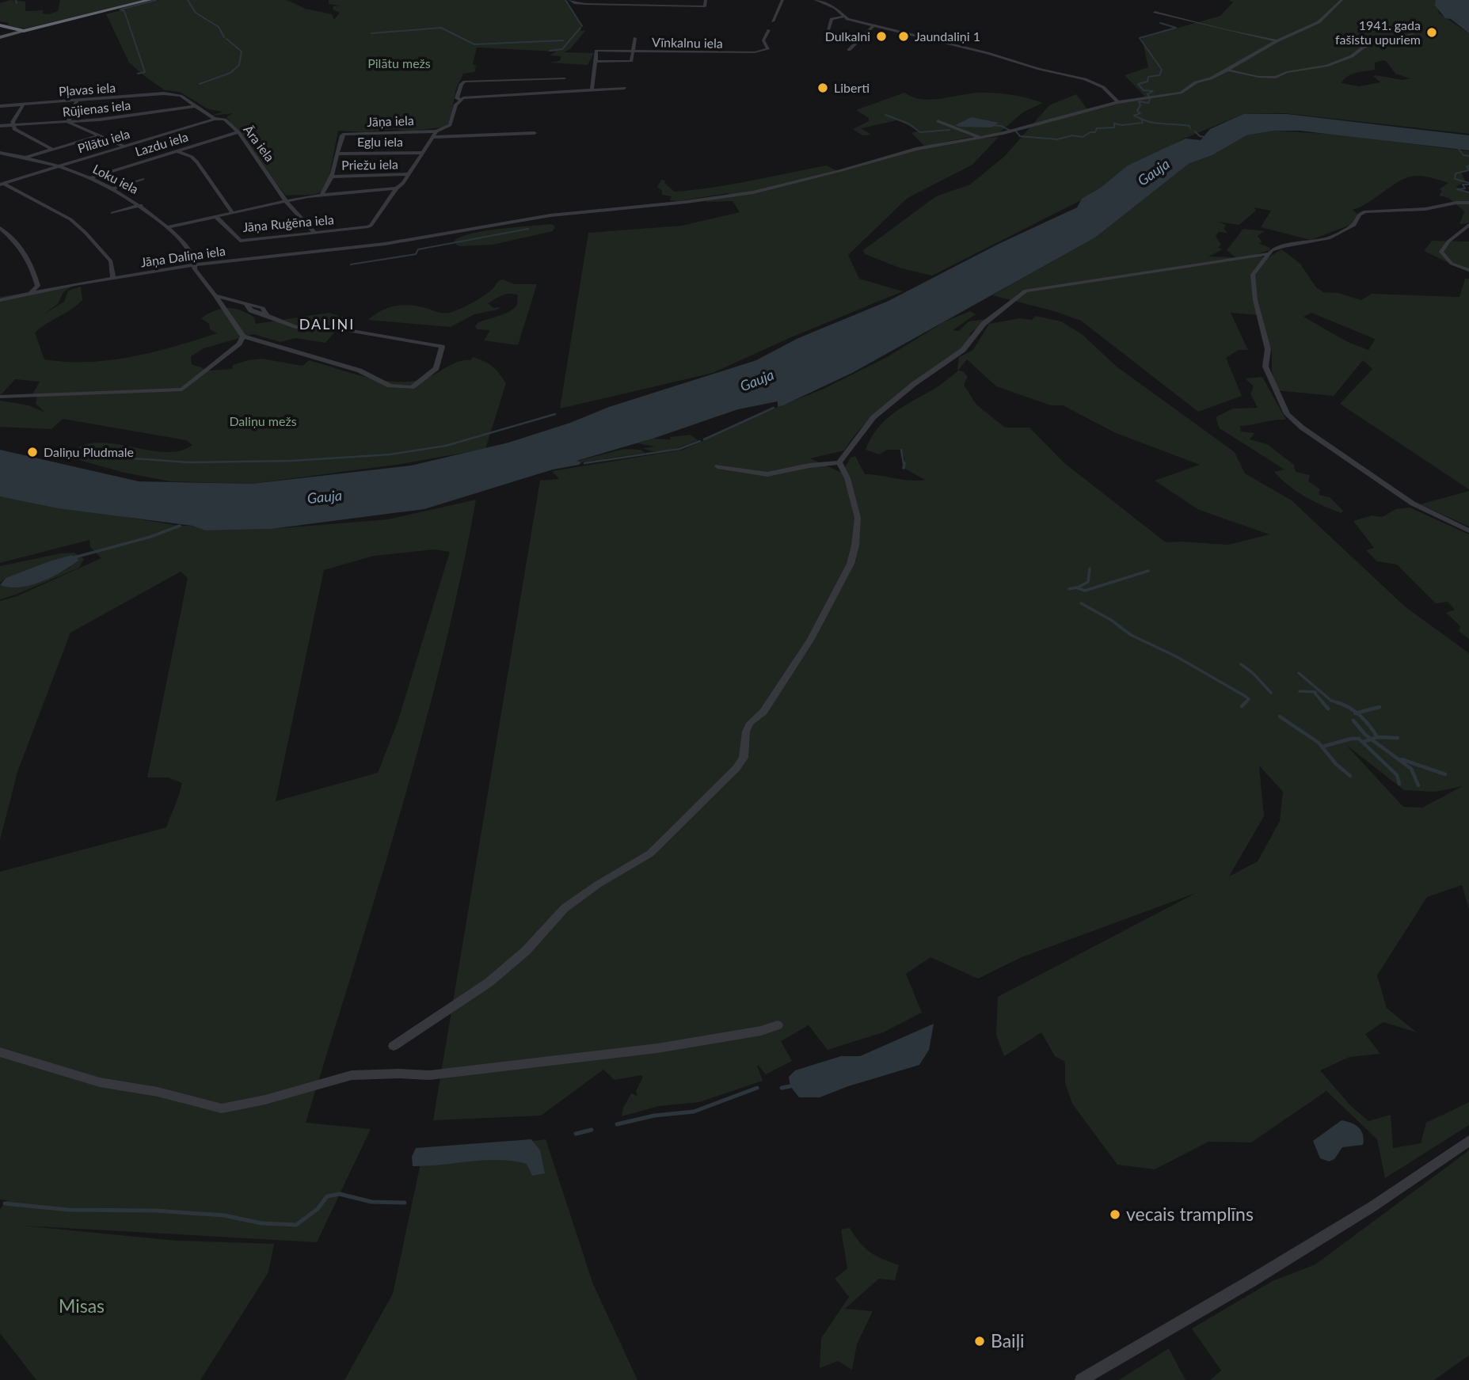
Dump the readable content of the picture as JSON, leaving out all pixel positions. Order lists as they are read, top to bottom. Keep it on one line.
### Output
{"streets":{"street":["Vīnkalnu iela","Pļavas iela","Rūjienas iela","Jāņa iela","Pilātu iela","Egļu iela","Āra iela","Lazdu iela","Priežu iela","Loku iela","Jāņa Ruģēna iela","Jāņa Daliņa iela"]},"crossings":[["Pļavas iela","Āra iela"],["Rūjienas iela","Āra iela"],["Jāņa iela","Egļu iela"],["Pilātu iela","Āra iela"],["Pilātu iela","Loku iela"],["Āra iela","Lazdu iela"],["Āra iela","Jāņa Ruģēna iela"],["Lazdu iela","Loku iela"],["Loku iela","Jāņa Daliņa iela"]],"districts":["DALIŅI"],"water":["Gauja"],"parks":["Pilātu mežs","Daliņu mežs","Misas"],"places":["1941. gada fašistu upuriem","Dulkalni","Jaundaliņi 1","Liberti","Daliņu Pludmale","vecais tramplīns","Baiļi"]}
